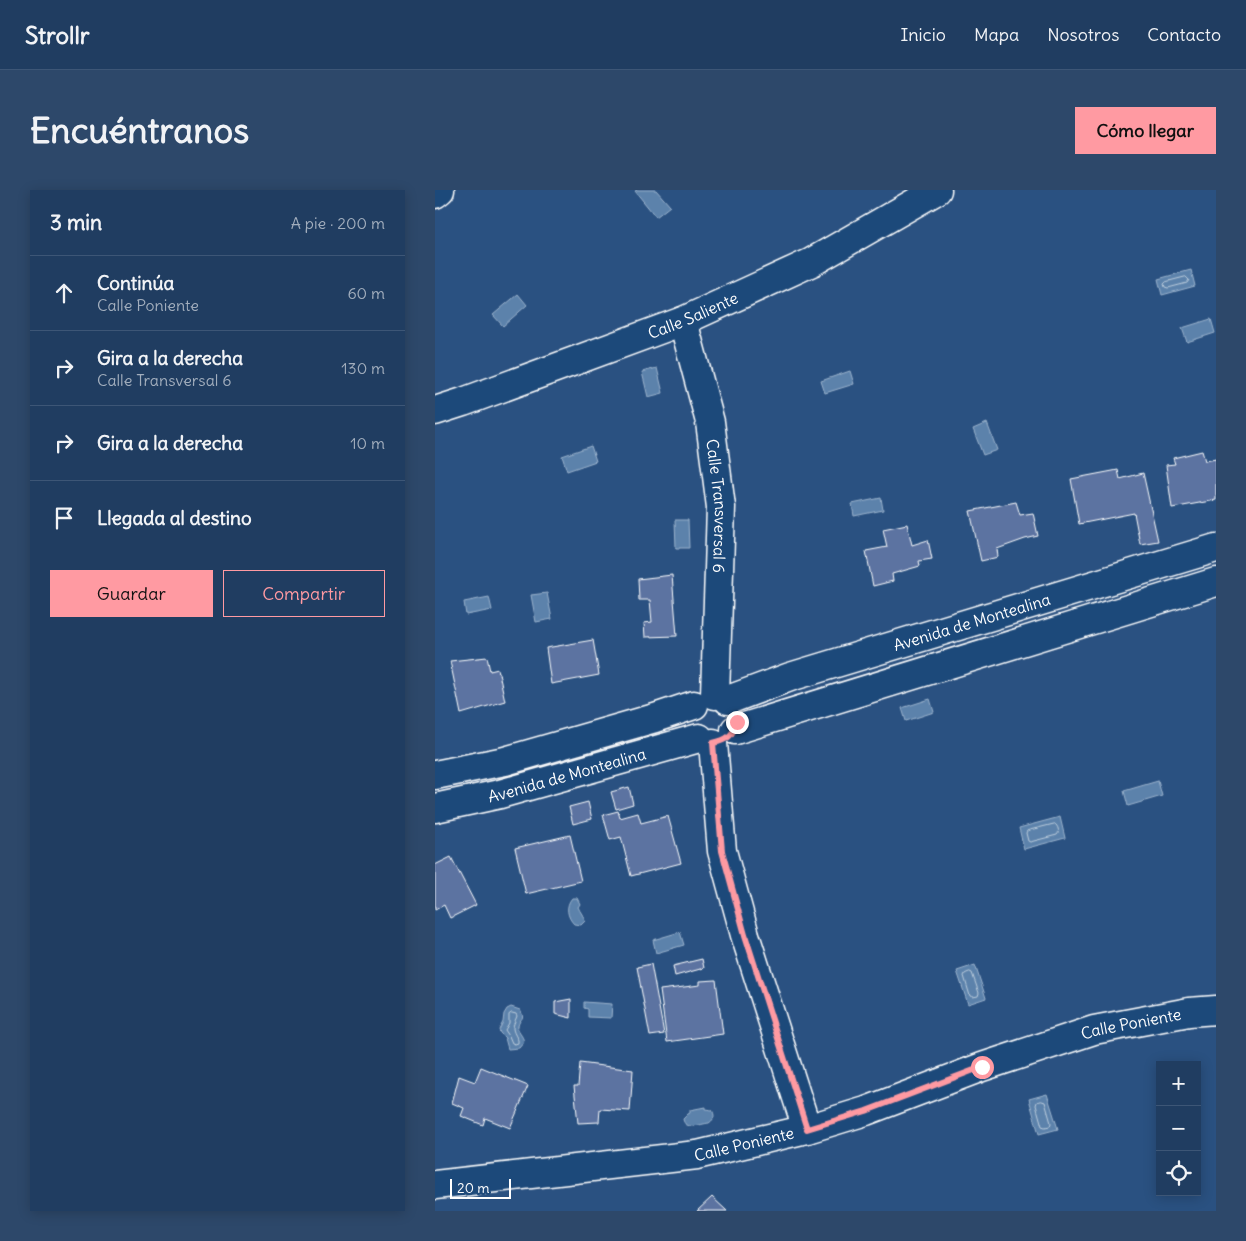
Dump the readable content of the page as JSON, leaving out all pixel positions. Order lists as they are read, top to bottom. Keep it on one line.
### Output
{"streets":{"street":["Calle Saliente","Calle Transversal 6","Avenida de Montealina","Calle Poniente"]},"crossings":[["Calle Saliente","Calle Transversal 6"],["Calle Transversal 6","Avenida de Montealina"]],"scale_bar":"20 m","page":{"header":"Strollr","nav":["Inicio","Mapa","Nosotros","Contacto"],"buttons":["Cómo llegar",["Guardar","Compartir"]],"title":"Encuéntranos","heading":["3 min","A pie · 200 m"],"list":[["Continúa","Calle Poniente","60 m"],["Gira a la derecha","Calle Transversal 6","130 m"],["Gira a la derecha","10 m"],"Llegada al destino"],"map_buttons":["+","−"],"scale":"20 m"}}
